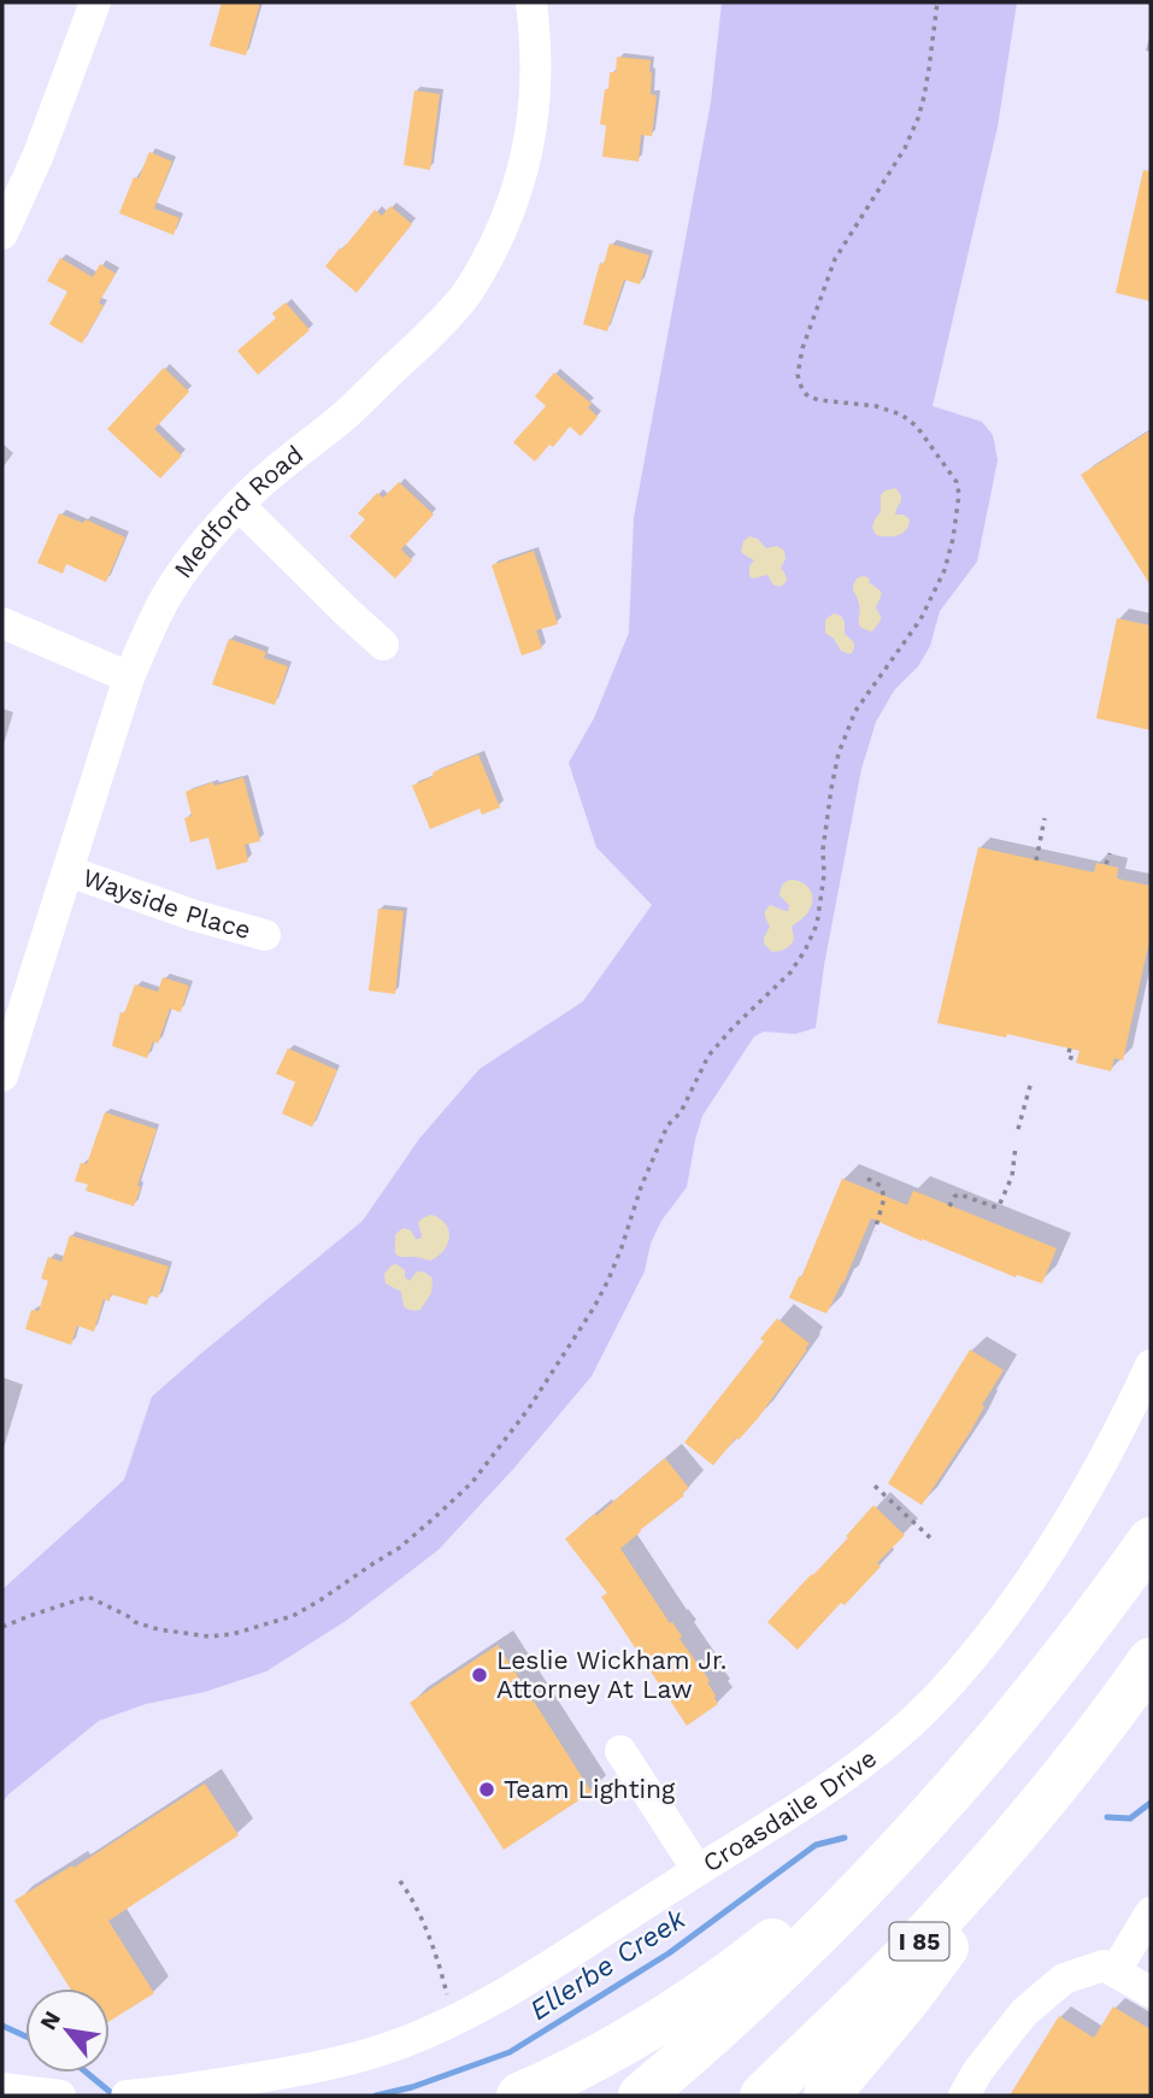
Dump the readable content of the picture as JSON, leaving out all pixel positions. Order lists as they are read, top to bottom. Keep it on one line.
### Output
{"streets":{"highway":["I 85"],"street":["Medford Road","Wayside Place","Croasdaile Drive"]},"crossings":[["Medford Road","Wayside Place"]],"water":["Ellerbe Creek"],"places":["Leslie Wickham Jr. Attorney At Law","Team Lighting"],"north":"top left"}
